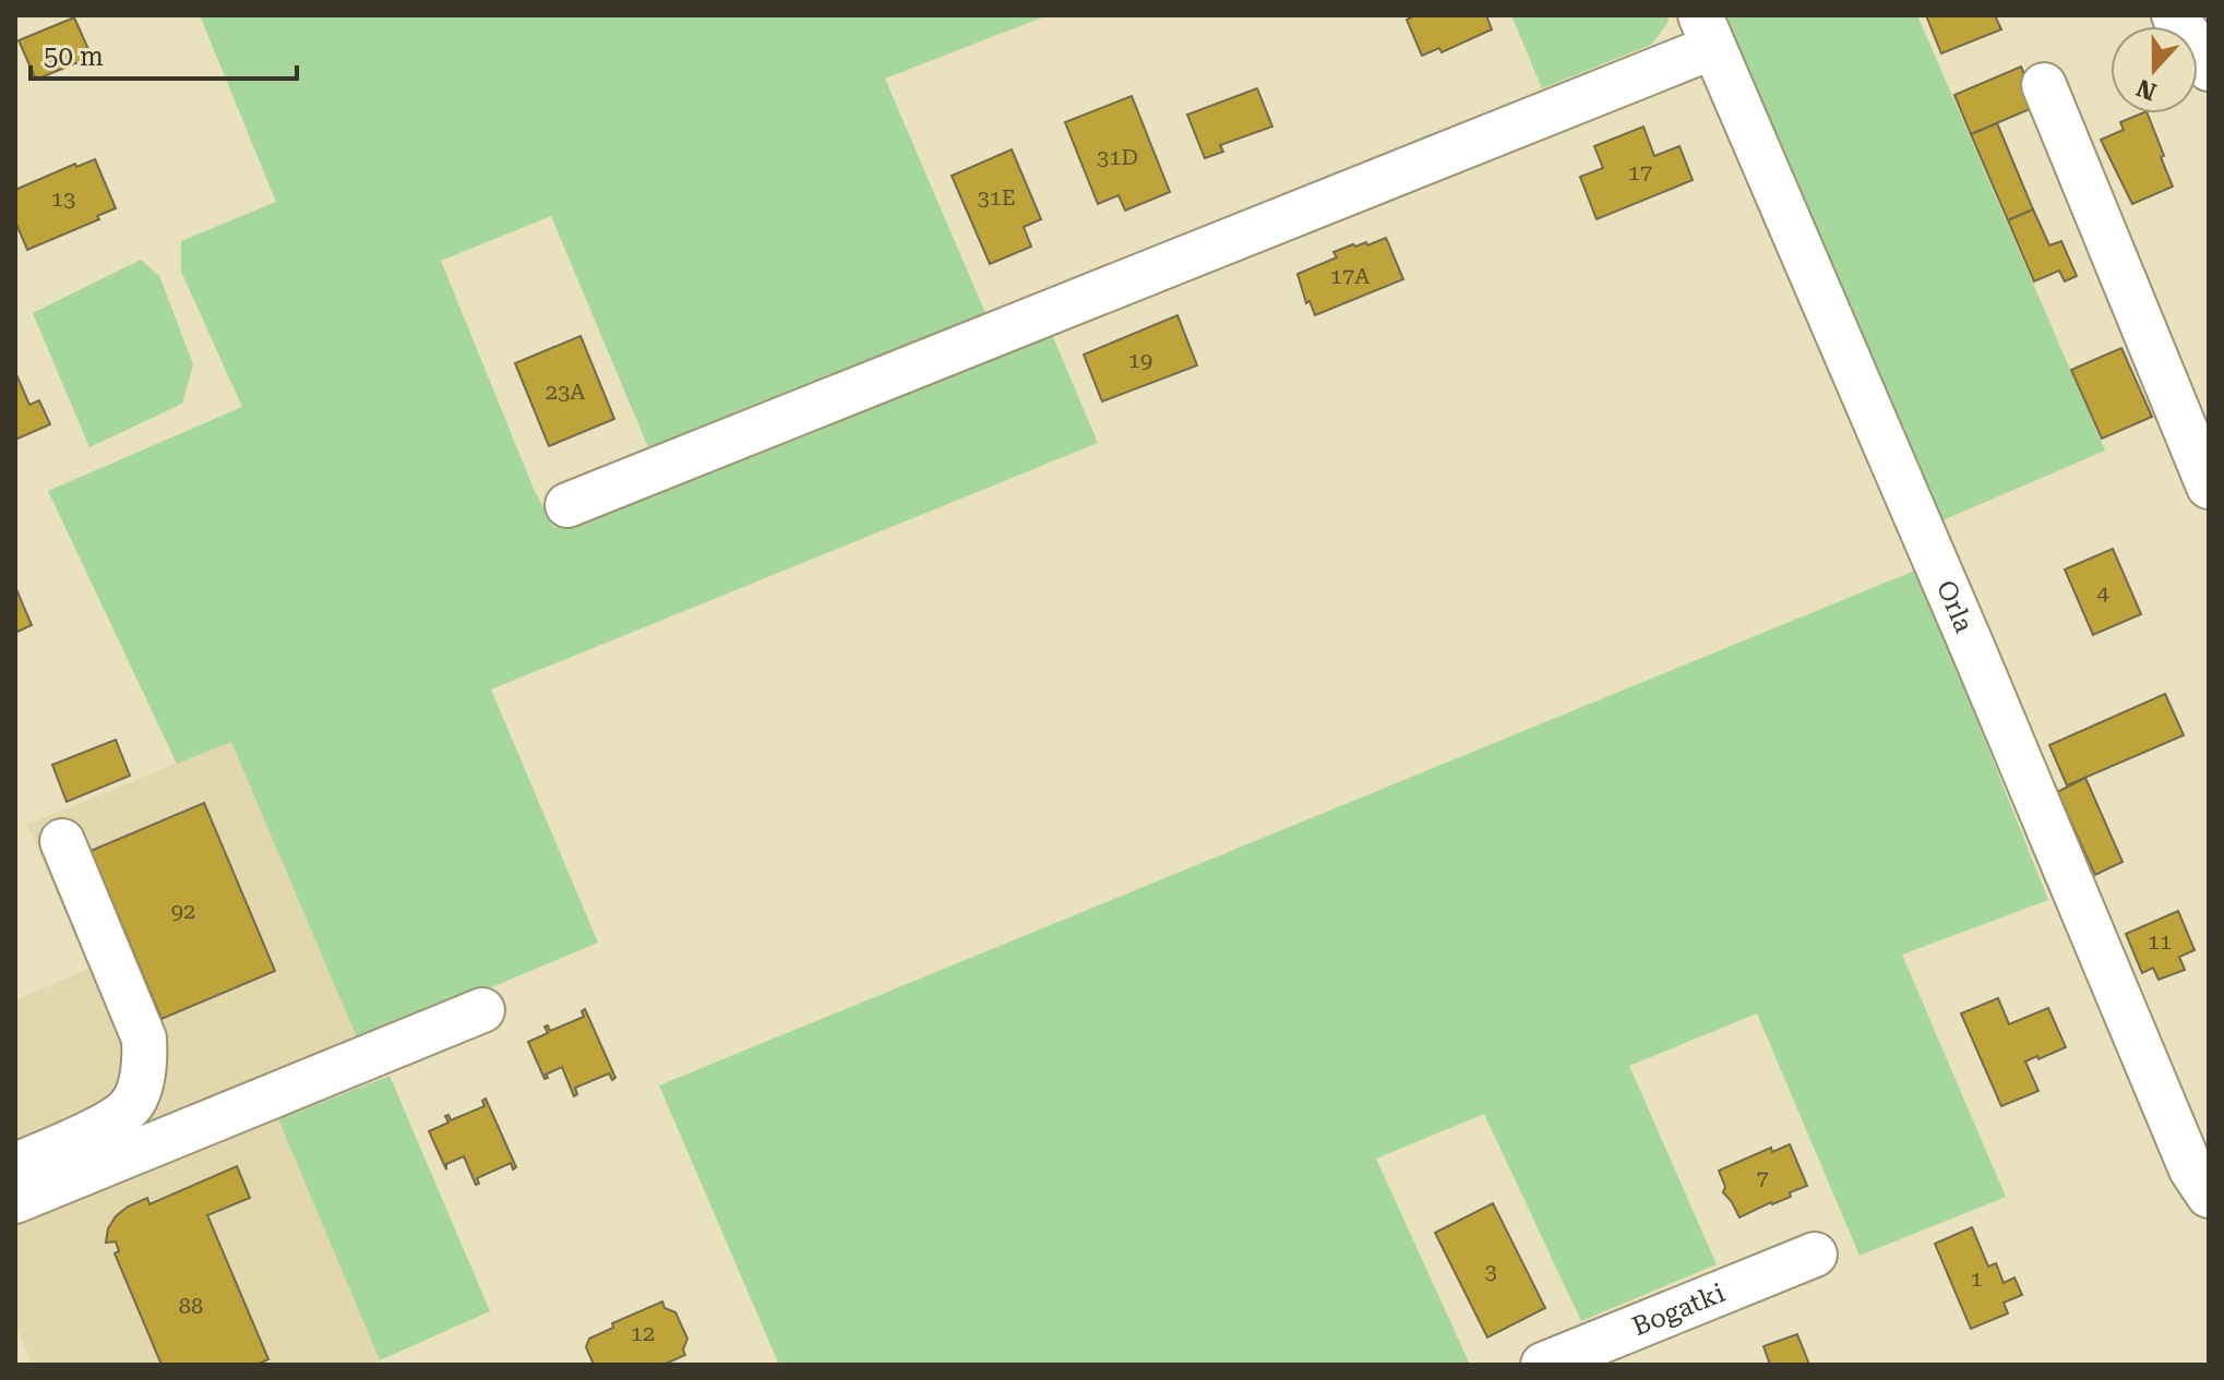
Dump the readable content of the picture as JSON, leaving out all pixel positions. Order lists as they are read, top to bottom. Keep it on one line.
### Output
{"streets":{"street":["Orla","Bogatki"]},"house_numbers":["31D","17","31E","13","17A","19","23A","4","92","11","7","3","1","88","12"],"scale_bar":"50 m","north":"bottom"}
